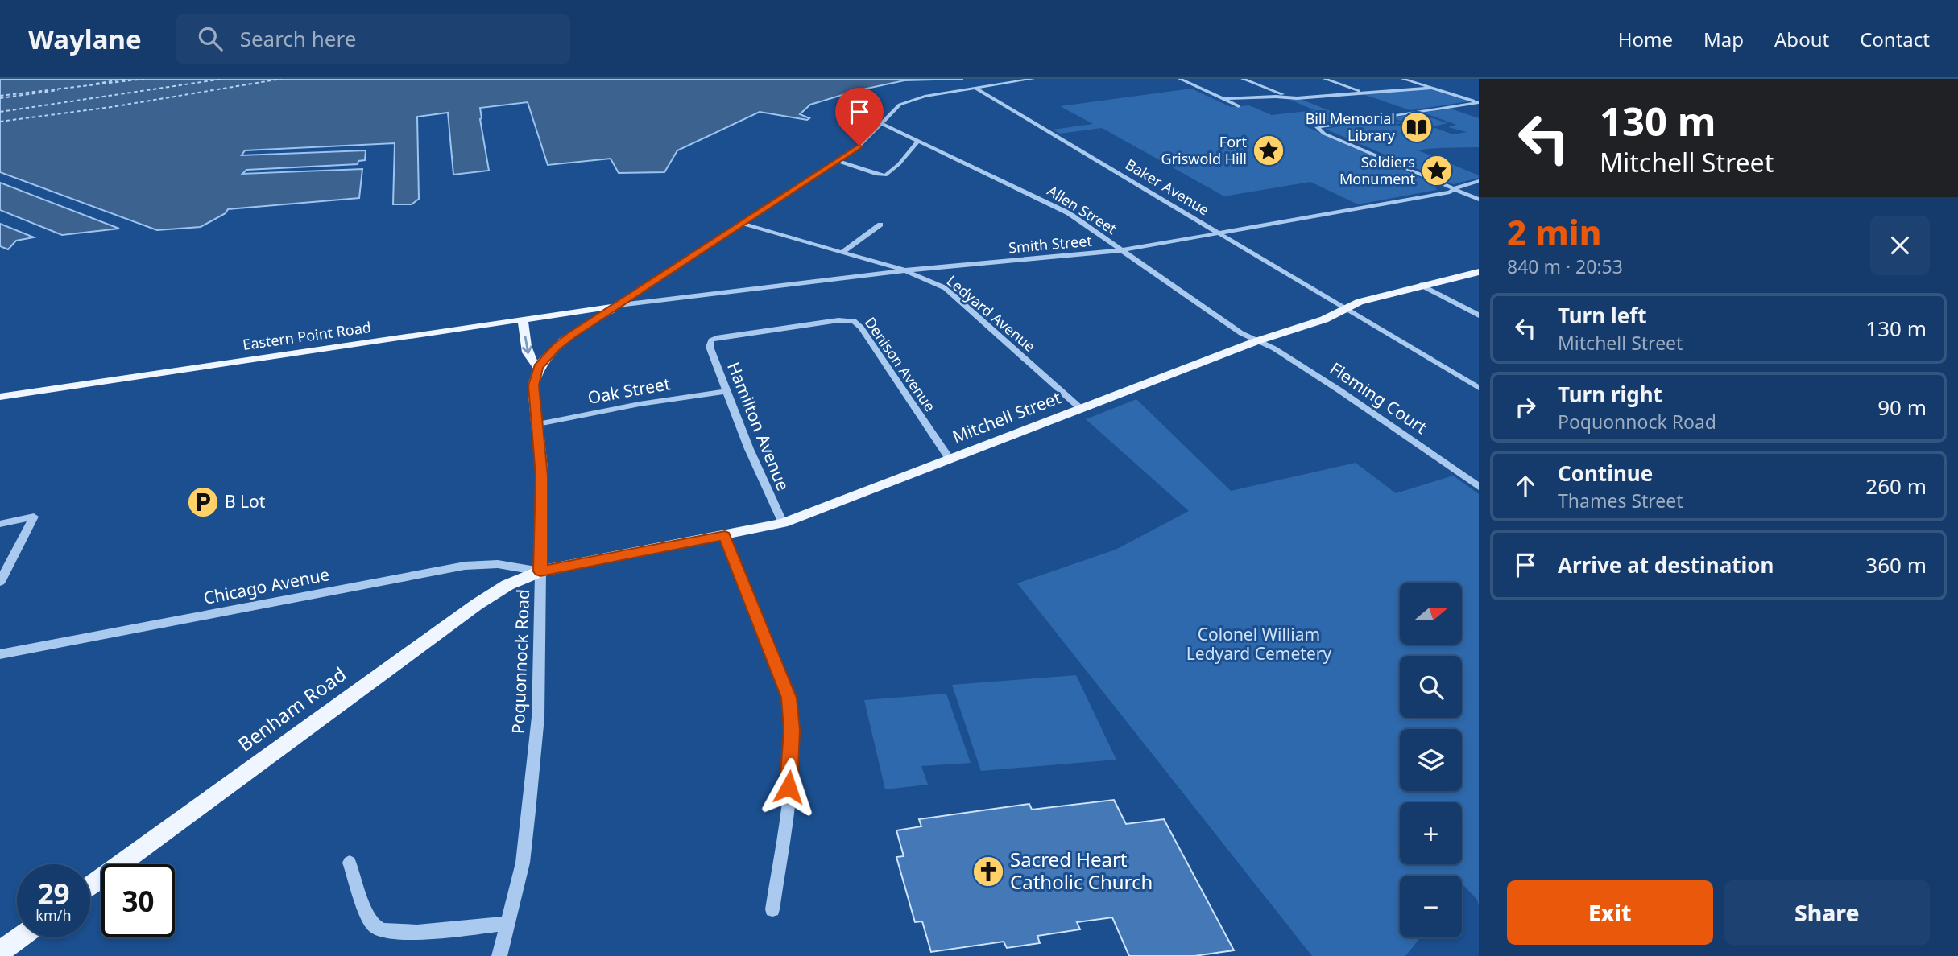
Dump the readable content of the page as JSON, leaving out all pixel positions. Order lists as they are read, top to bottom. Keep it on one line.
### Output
{"streets":{"main road":["Eastern Point Road","Mitchell Street","Poquonnock Road","Benham Road"],"street":["Baker Avenue","Allen Street","Smith Street","Ledyard Avenue","Denison Avenue","Oak Street","Fleming Court","Hamilton Avenue","Chicago Avenue"]},"crossings":[["Baker Avenue","Smith Street"],["Baker Avenue","Mitchell Street"],["Allen Street","Smith Street"],["Allen Street","Fleming Court"],["Allen Street","Mitchell Street"],["Smith Street","Ledyard Avenue"],["Smith Street","Eastern Point Road"],["Ledyard Avenue","Mitchell Street"],["Denison Avenue","Mitchell Street"],["Denison Avenue","Hamilton Avenue"],["Oak Street","Hamilton Avenue"],["Oak Street","Poquonnock Road"],["Fleming Court","Mitchell Street"],["Mitchell Street","Hamilton Avenue"],["Mitchell Street","Chicago Avenue"],["Mitchell Street","Poquonnock Road"],["Mitchell Street","Benham Road"],["Chicago Avenue","Poquonnock Road"],["Chicago Avenue","Benham Road"],["Poquonnock Road","Benham Road"]],"parks":["Colonel William Ledyard Cemetery"],"places":{"library":["Bill Memorial Library"],"place":["Fort Griswold Hill","Soldiers Monument"],"parking":["B Lot"],"church":["Sacred Heart Catholic Church"]},"north":"right","page":{"header":"Waylane","search":"Search here","nav":["Home","Map","About","Contact"],"turn":["130 m","Mitchell Street"],"heading":["2 min","840 m · 20:53"],"list":[{"name":"Turn left","note":"Mitchell Street","value":"130 m"},{"name":"Turn right","note":"Poquonnock Road","value":"90 m"},{"name":"Continue","note":"Thames Street","value":"260 m"},{"name":"Arrive at destination","value":"360 m"}],"map_buttons":["+","−"],"speed":"29 km/h","limit":"30","buttons":["Exit","Share"]}}
